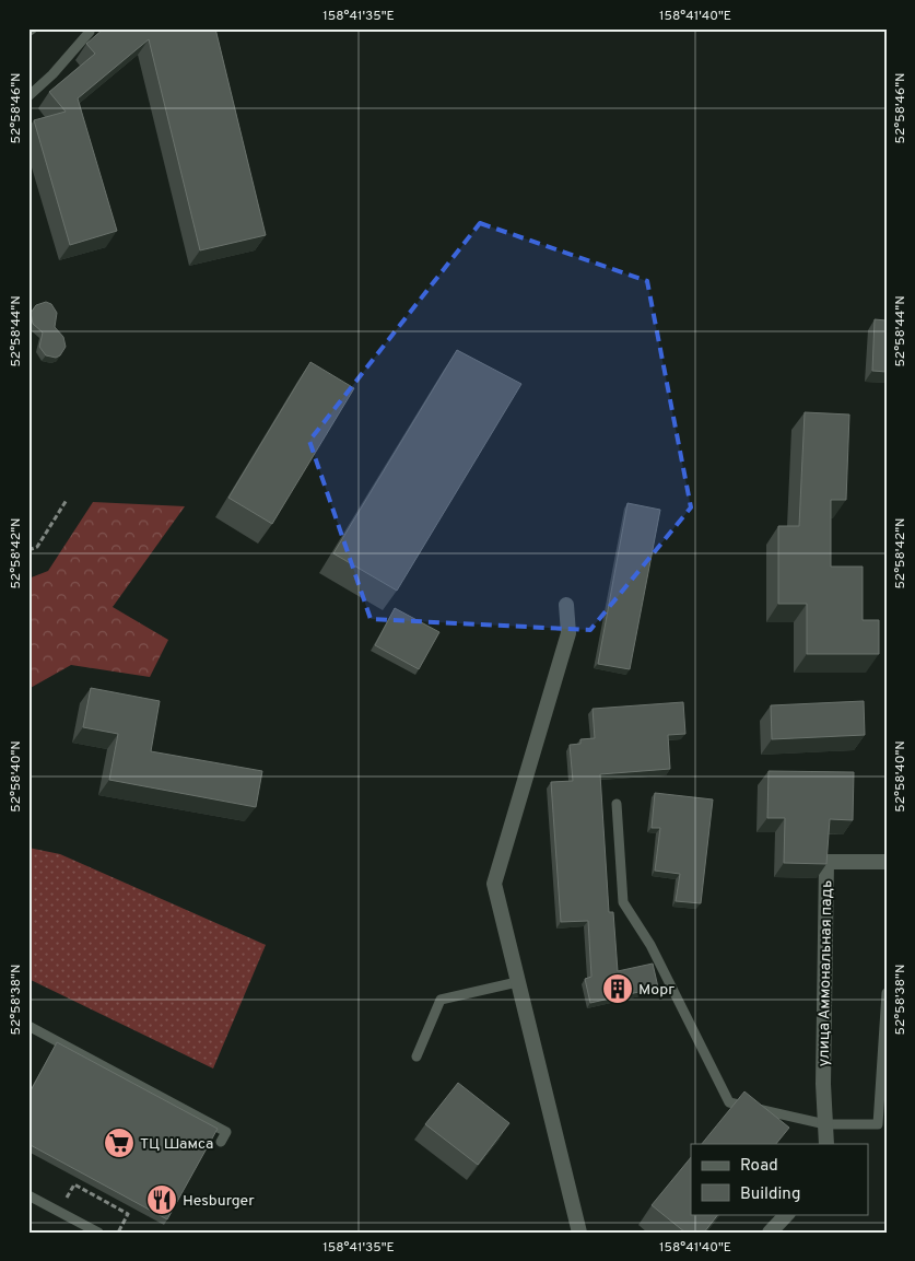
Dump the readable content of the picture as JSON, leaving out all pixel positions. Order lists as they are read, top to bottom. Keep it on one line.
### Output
{"streets":{"street":["улица Аммональная падь"]},"places":{"building":["Морг"],"supermarket":["ТЦ Шамса"],"restaurant":["Hesburger"]},"legend":["Road","Building"],"coordinates":["158°41'35\"E","158°41'40\"E","52°58'46\"N","52°58'44\"N","52°58'42\"N","52°58'40\"N","52°58'38\"N"]}
